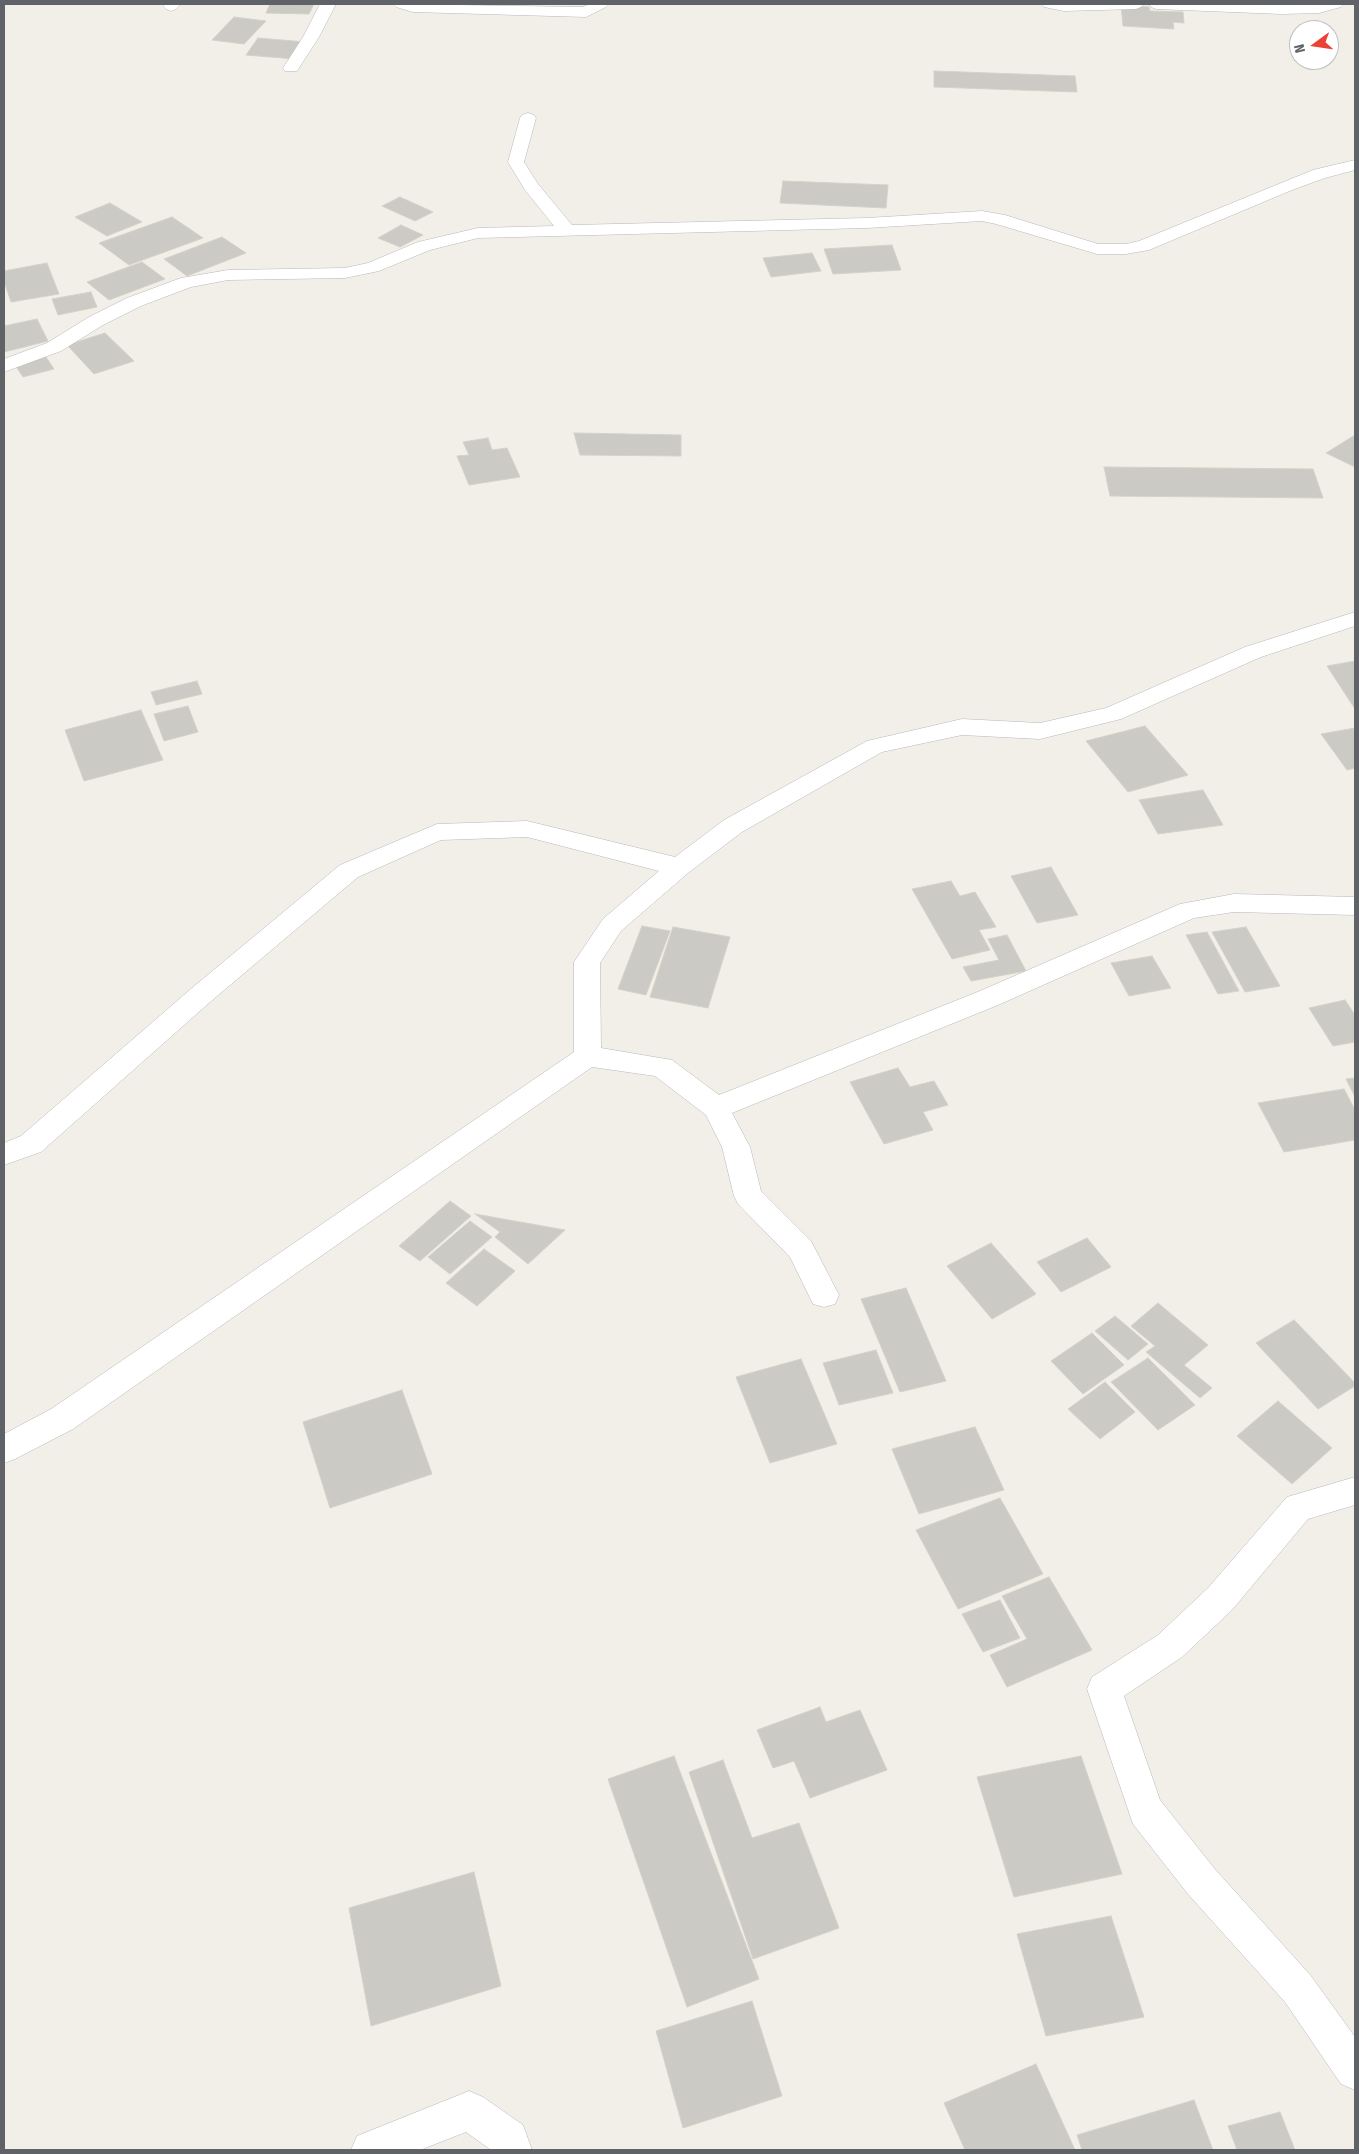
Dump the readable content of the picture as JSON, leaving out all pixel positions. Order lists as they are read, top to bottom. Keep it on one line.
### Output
{"north":"left"}
